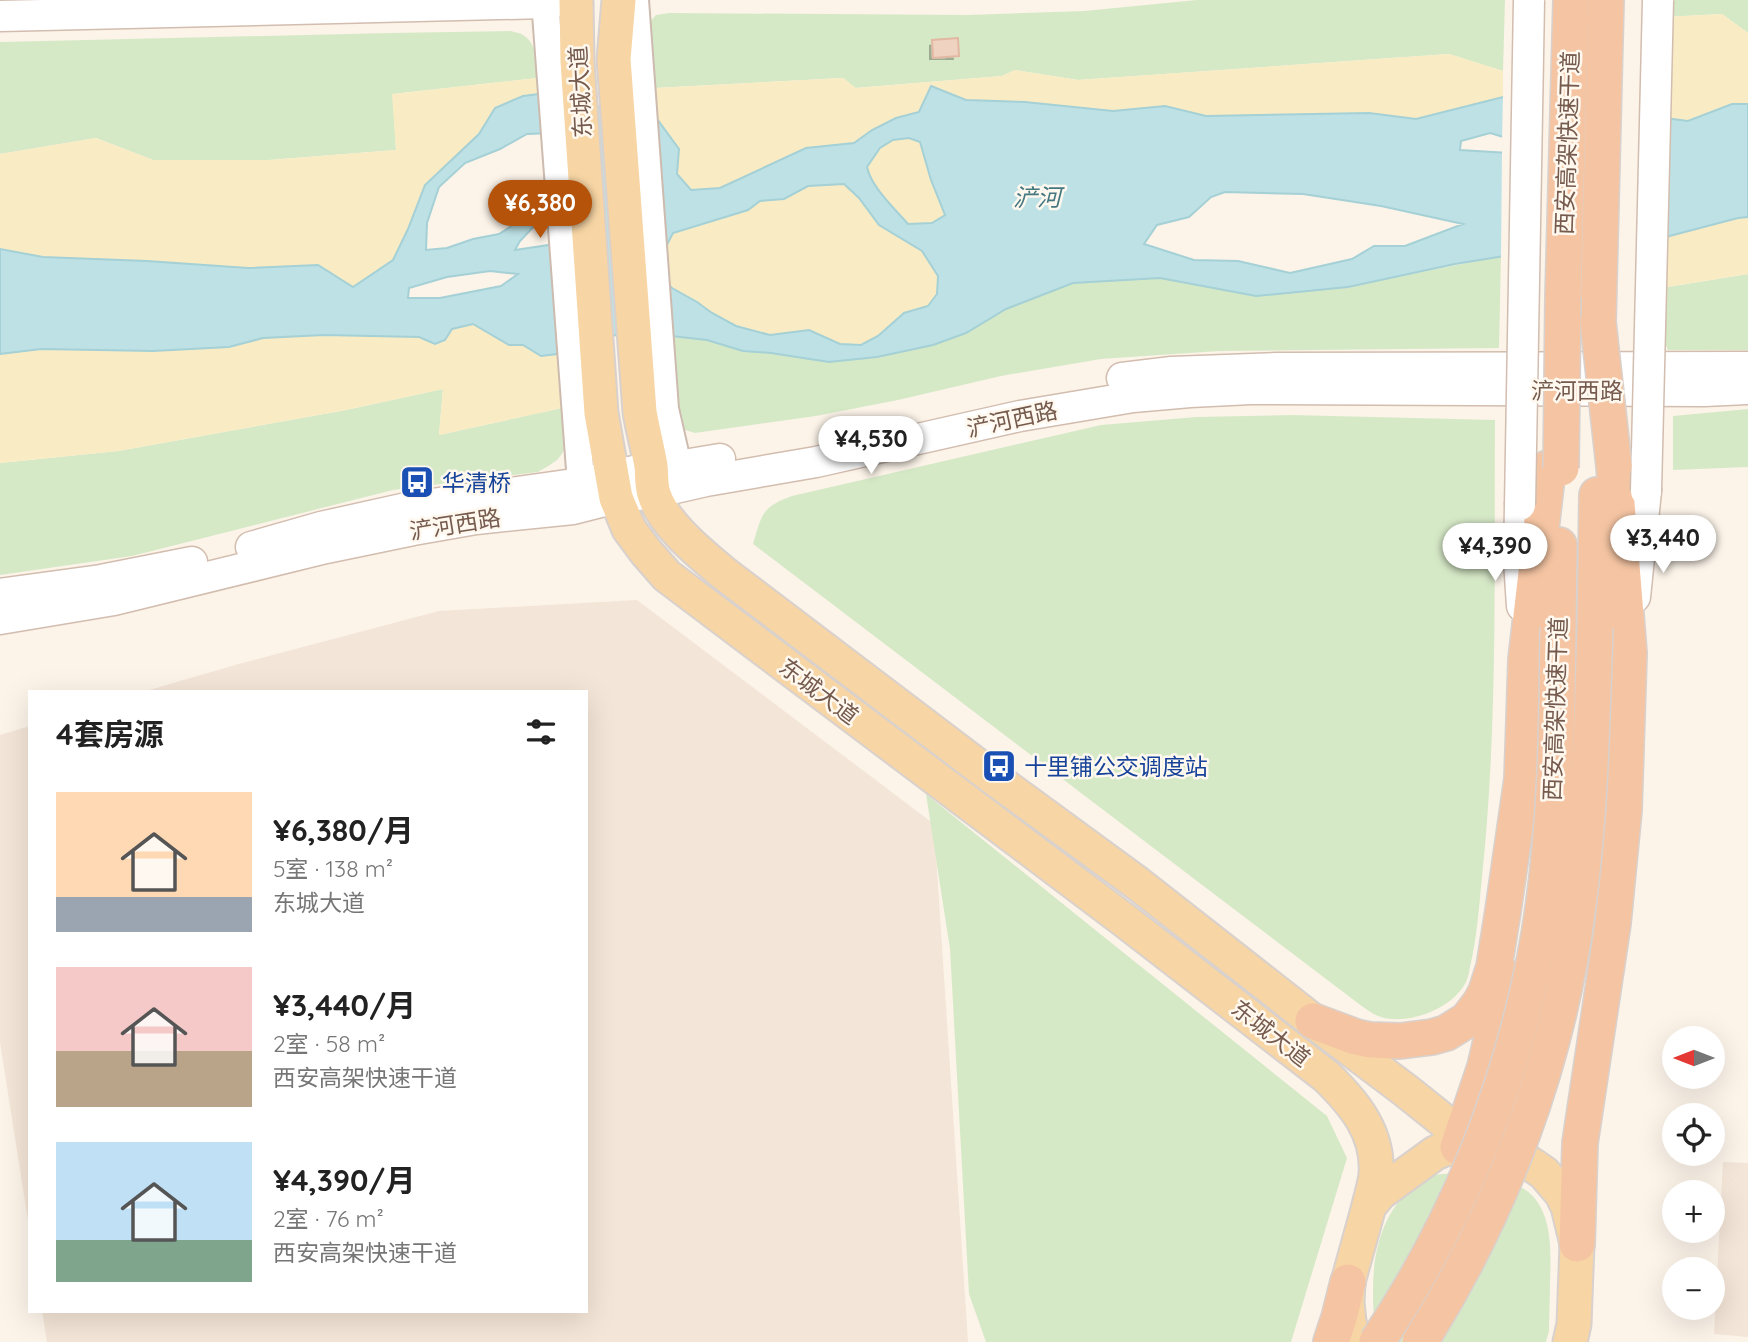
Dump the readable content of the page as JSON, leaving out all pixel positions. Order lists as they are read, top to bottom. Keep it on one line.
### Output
{"streets":{"highway":["西安高架快速干道"],"main road":["东城大道","浐河西路"]},"crossings":[["东城大道","浐河西路"]],"water":["浐河"],"places":{"bus stop":["华清桥","十里铺公交调度站"]},"north":"left","page":{"price":["¥6,380","¥4,530","¥3,440","¥4,390"],"heading":"4套房源","list":[{"name":"¥6,380/月","note":"5室 · 138 m² · 东城大道"},{"name":"¥3,440/月","note":"2室 · 58 m² · 西安高架快速干道"},{"name":"¥4,390/月","note":"2室 · 76 m² · 西安高架快速干道"}],"map_buttons":["+","−"]}}
